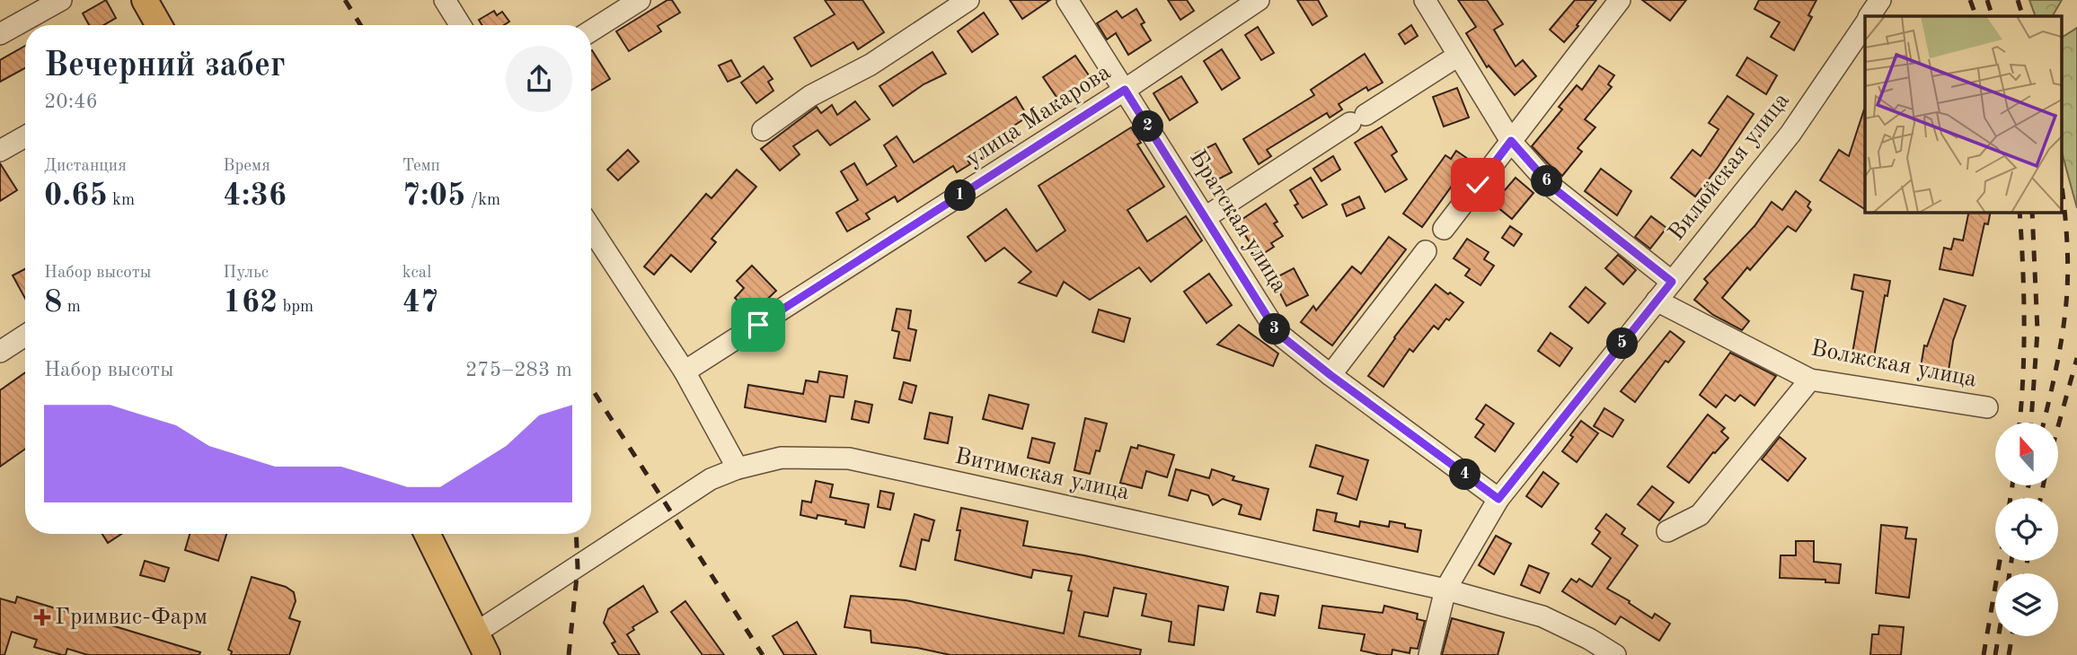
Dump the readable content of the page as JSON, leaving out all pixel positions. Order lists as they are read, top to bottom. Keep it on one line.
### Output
{"streets":{"street":["улица Макарова","Вилюйская улица","Братская улица","Волжская улица","Витимская улица"]},"crossings":[["улица Макарова","Братская улица"],["Вилюйская улица","Братская улица"],["Вилюйская улица","Волжская улица"],["Вилюйская улица","Витимская улица"]],"places":{"health":["Гримвис-Фарм"]},"north":"top","page":{"heading":["Вечерний забег","20:46"],"pins":["2","6","1","3","5","4"],"stats":[["Дистанция","0.65 km"],["Время","4:36"],["Темп","7:05 /km"],["Набор высоты","8 m"],["Пульс","162 bpm"],["kcal","47"]],"chart":["Набор высоты","275–283 m"]}}
